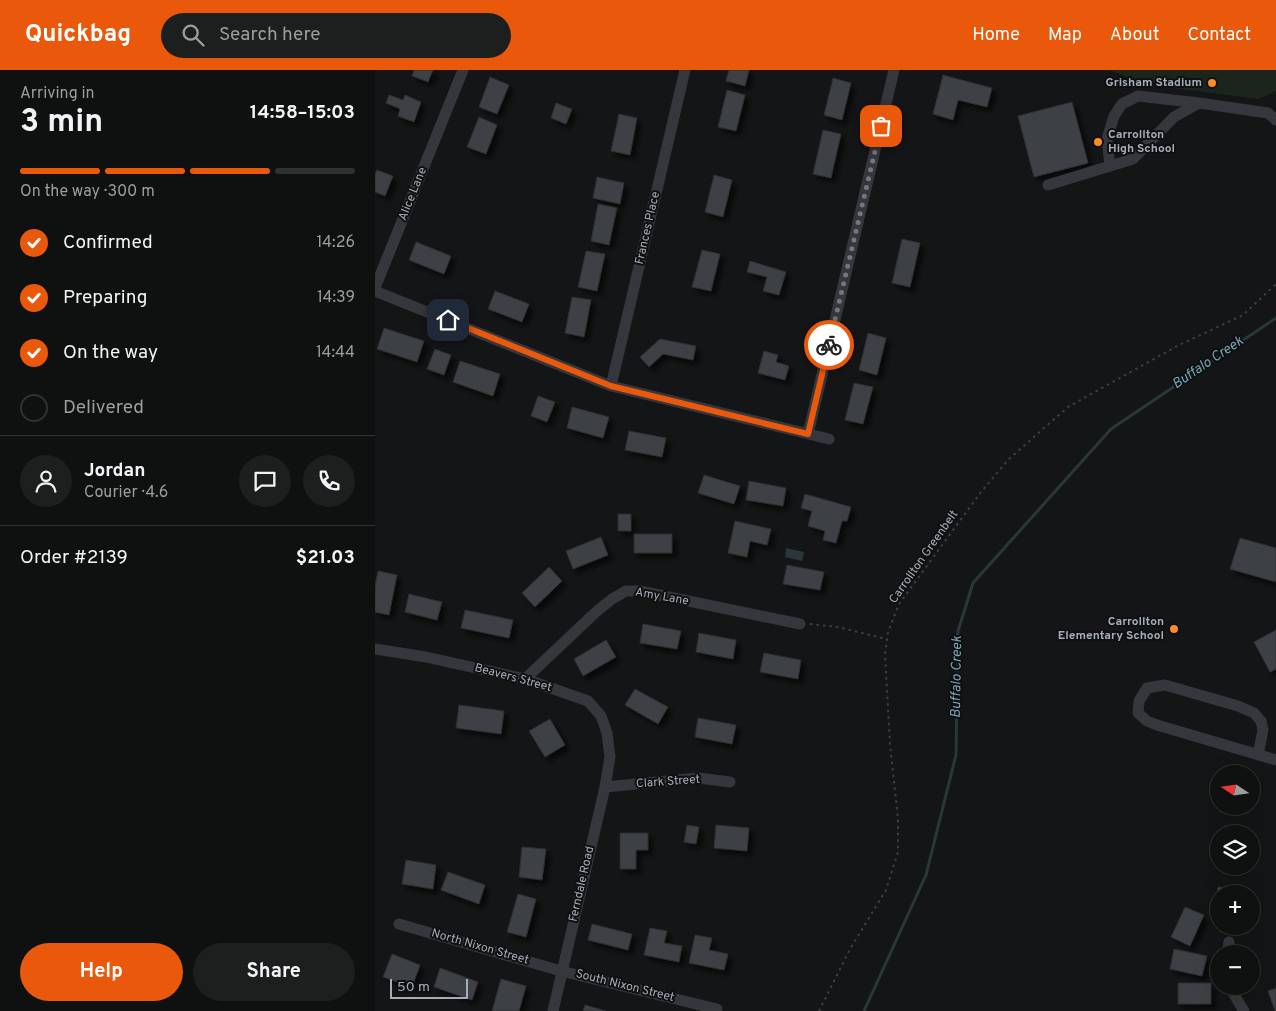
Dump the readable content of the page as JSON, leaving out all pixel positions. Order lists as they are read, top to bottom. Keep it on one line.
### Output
{"streets":{"street":["Alice Lane","Frances Place","Amy Lane","Beavers Street","Clark Street","Ferndale Road","North Nixon Street","South Nixon Street"],"path":["Carrollton Greenbelt"]},"crossings":[["Amy Lane","Beavers Street"],["Beavers Street","Ferndale Road"],["Clark Street","Ferndale Road"],["Ferndale Road","North Nixon Street"],["Ferndale Road","South Nixon Street"],["North Nixon Street","South Nixon Street"]],"water":["Buffalo Creek"],"places":["Grisham Stadium","Carrollton High School","Carrollton Elementary School"],"scale_bar":"50 m","north":"left","page":{"header":"Quickbag","search":"Search here","nav":["Home","Map","About","Contact"],"heading":["3 min","Arriving in","14:58–15:03"],"panel":["Jordan","Courier · 4.6","Order #2139","$21.03"],"bar":"On the way · 300 m","list":[["Confirmed","14:26"],["Preparing","14:39"],["On the way","14:44"],"Delivered"],"map_buttons":["+","−"],"buttons":["Help","Share"],"scale":"50 m"}}
